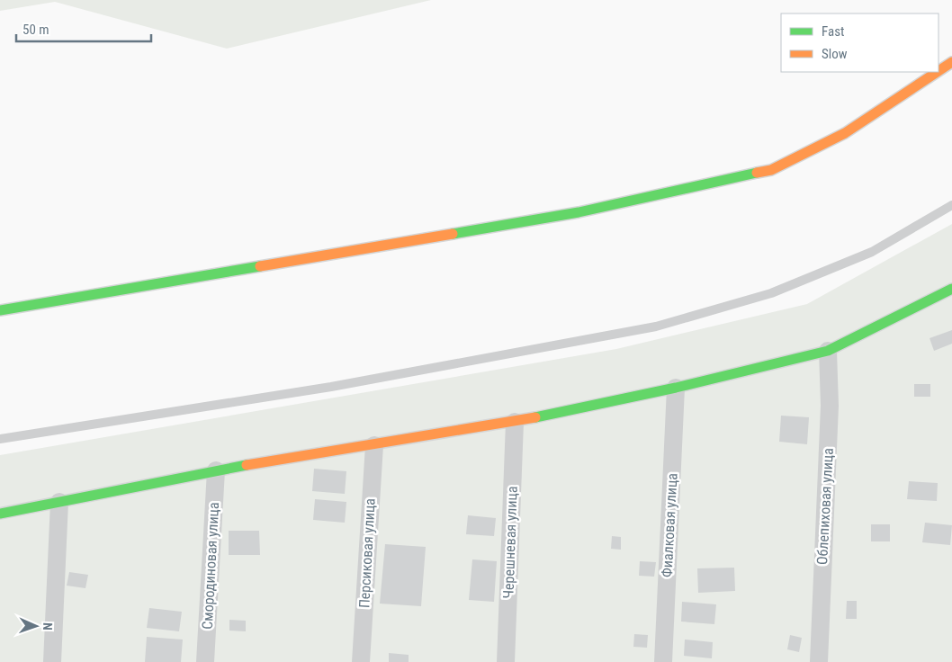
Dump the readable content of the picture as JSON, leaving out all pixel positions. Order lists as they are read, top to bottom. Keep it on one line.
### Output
{"streets":{"street":["Облепиховая улица","Фиалковая улица","Черешневая улица","Персиковая улица","Смородиновая улица"]},"legend":["Fast","Slow"],"scale_bar":"50 m","north":"right"}
